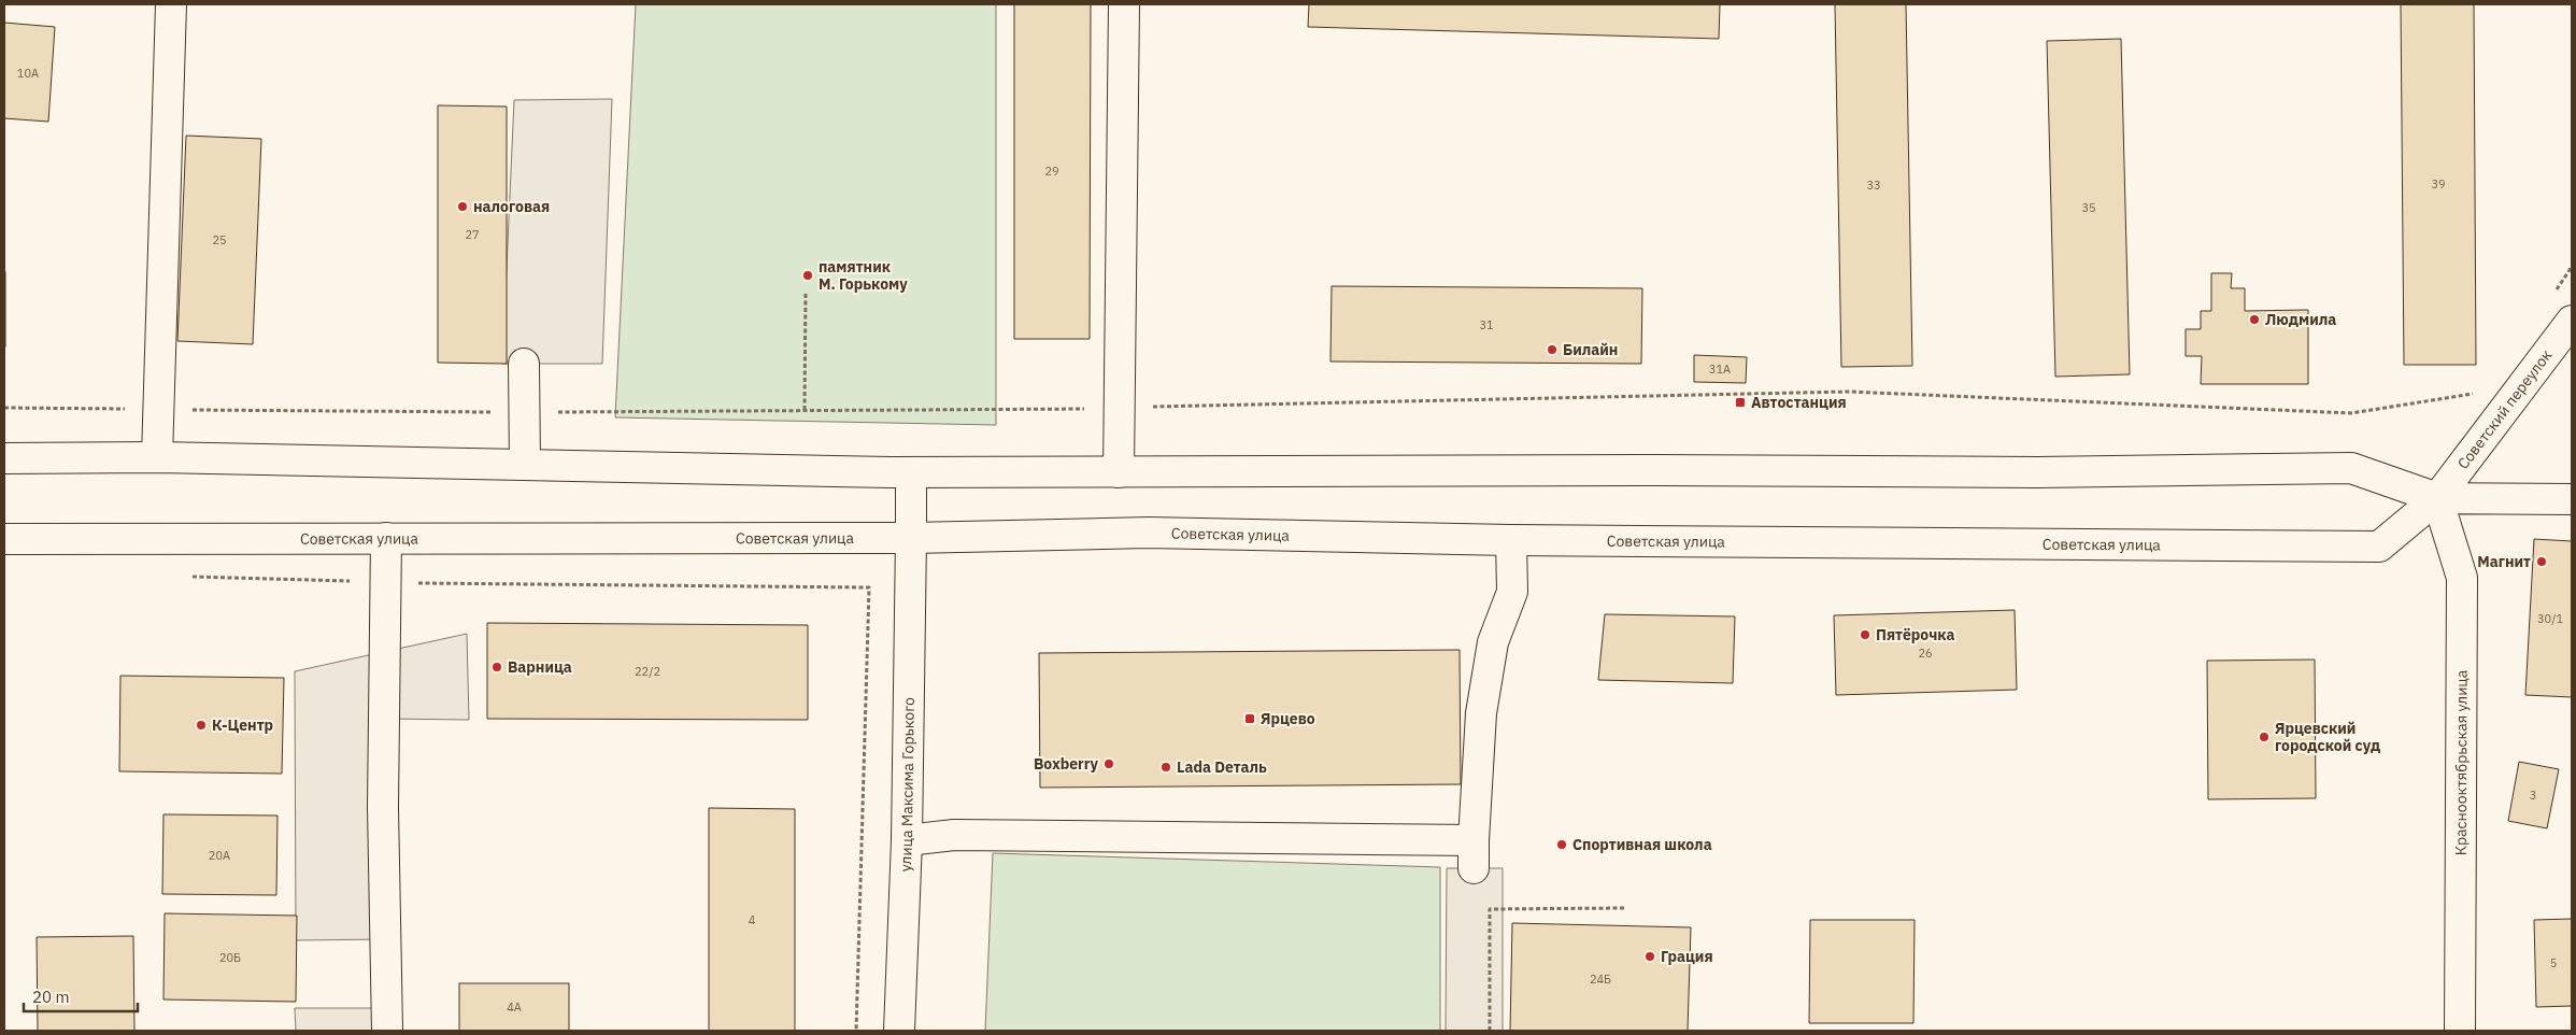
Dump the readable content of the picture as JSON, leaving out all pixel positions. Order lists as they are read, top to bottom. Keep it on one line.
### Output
{"streets":{"main road":["Советский переулок","Советская улица","Краснооктябрьская улица","улица Максима Горького"]},"crossings":[["Советский переулок","Советская улица"],["Советский переулок","Краснооктябрьская улица"],["Советская улица","Краснооктябрьская улица"],["Советская улица","улица Максима Горького"]],"places":{"other":["налоговая","памятник М. Горькому","Людмила","Билайн","Магнит","Пятёрочка","Варница","К-Центр","Ярцевский городской суд","Boxberry","Lada Dеталь","Спортивная школа","Грация"],"transit":["Автостанция","Ярцево"]},"house_numbers":["10А","29","39","33","35","27","25","31","31А","30/1","26","22/2","3","20А","4","20Б","5","24Б","4А"],"scale_bar":"20 m"}
